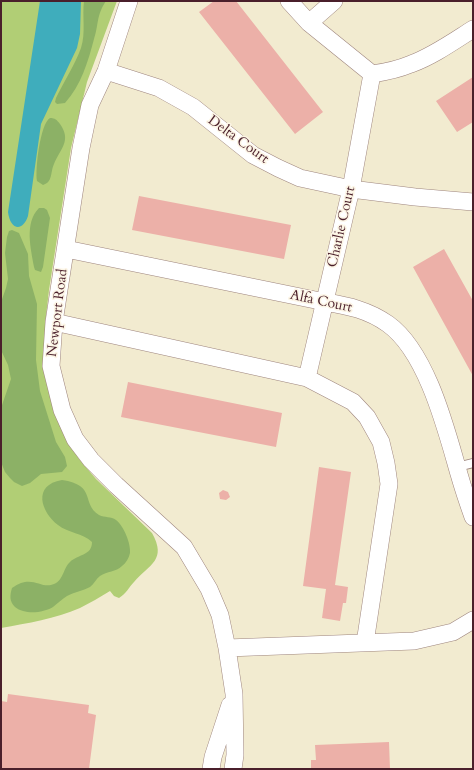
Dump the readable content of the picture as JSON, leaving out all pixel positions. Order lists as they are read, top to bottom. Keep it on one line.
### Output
{"streets":{"street":["Delta Court","Charlie Court","Alfa Court","Newport Road"]},"crossings":[["Delta Court","Charlie Court"],["Delta Court","Newport Road"],["Charlie Court","Alfa Court"],["Alfa Court","Newport Road"]]}
